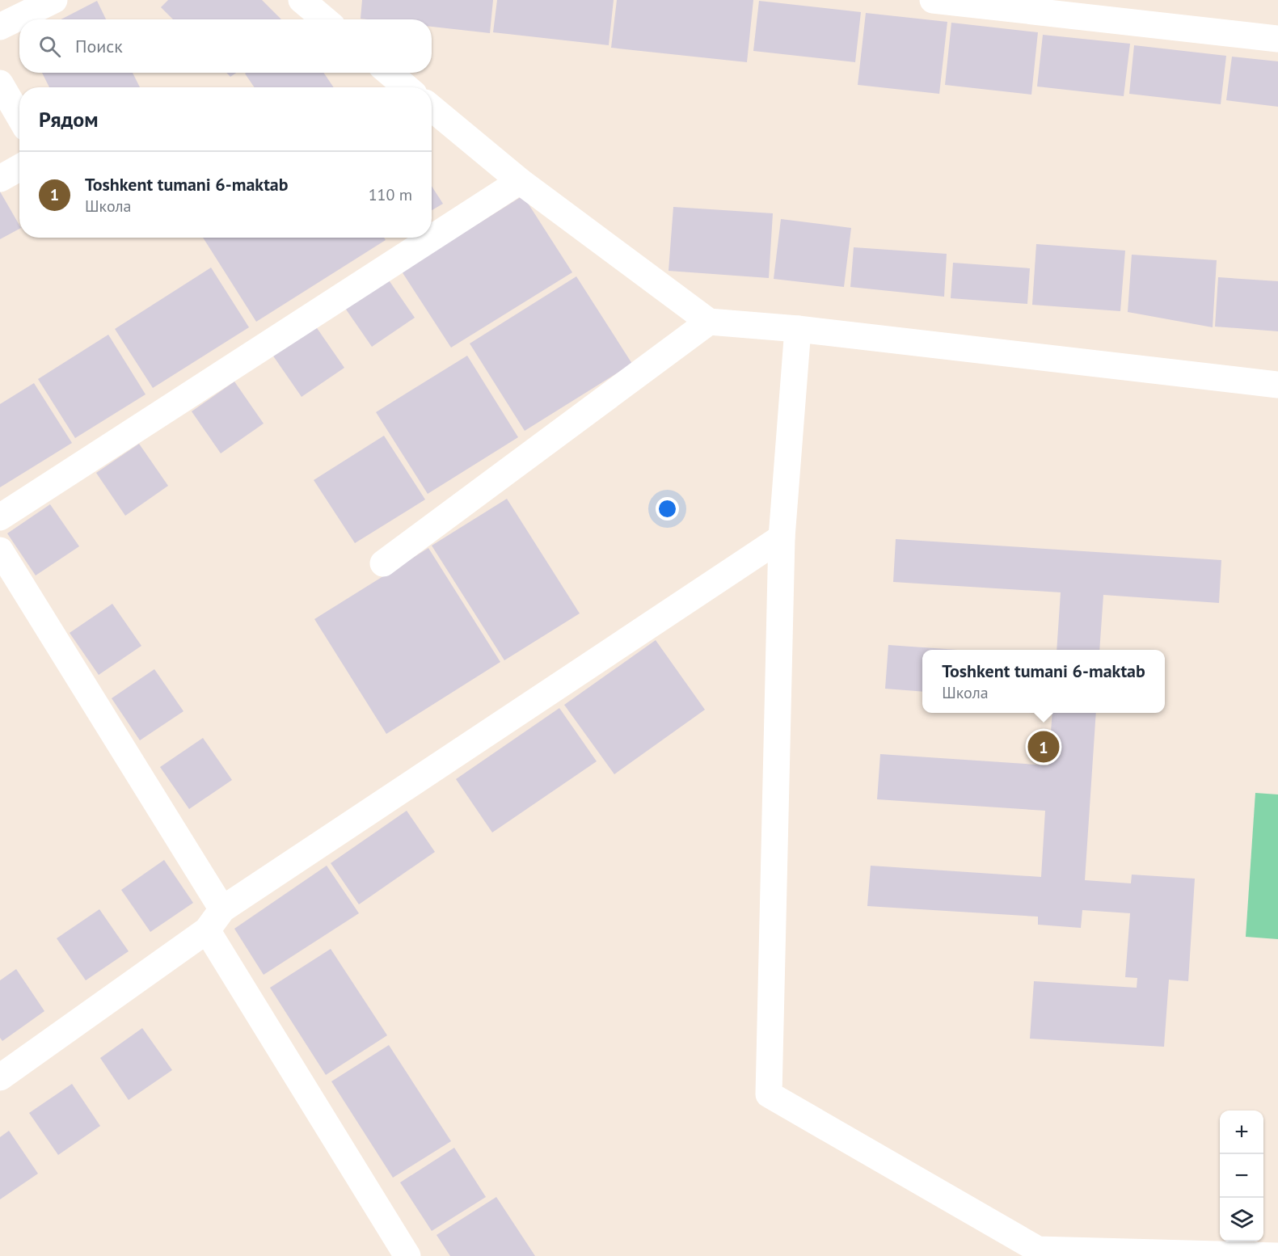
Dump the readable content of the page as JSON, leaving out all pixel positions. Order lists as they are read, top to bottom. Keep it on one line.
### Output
{"page":{"search":"Поиск","heading":"Рядом","list":[{"mark":"1","name":"Toshkent tumani 6-maktab","note":"Школа","value":"110 m"}],"popup":["Toshkent tumani 6-maktab","Школа"],"pins":"1","map_buttons":["+","−"]}}
